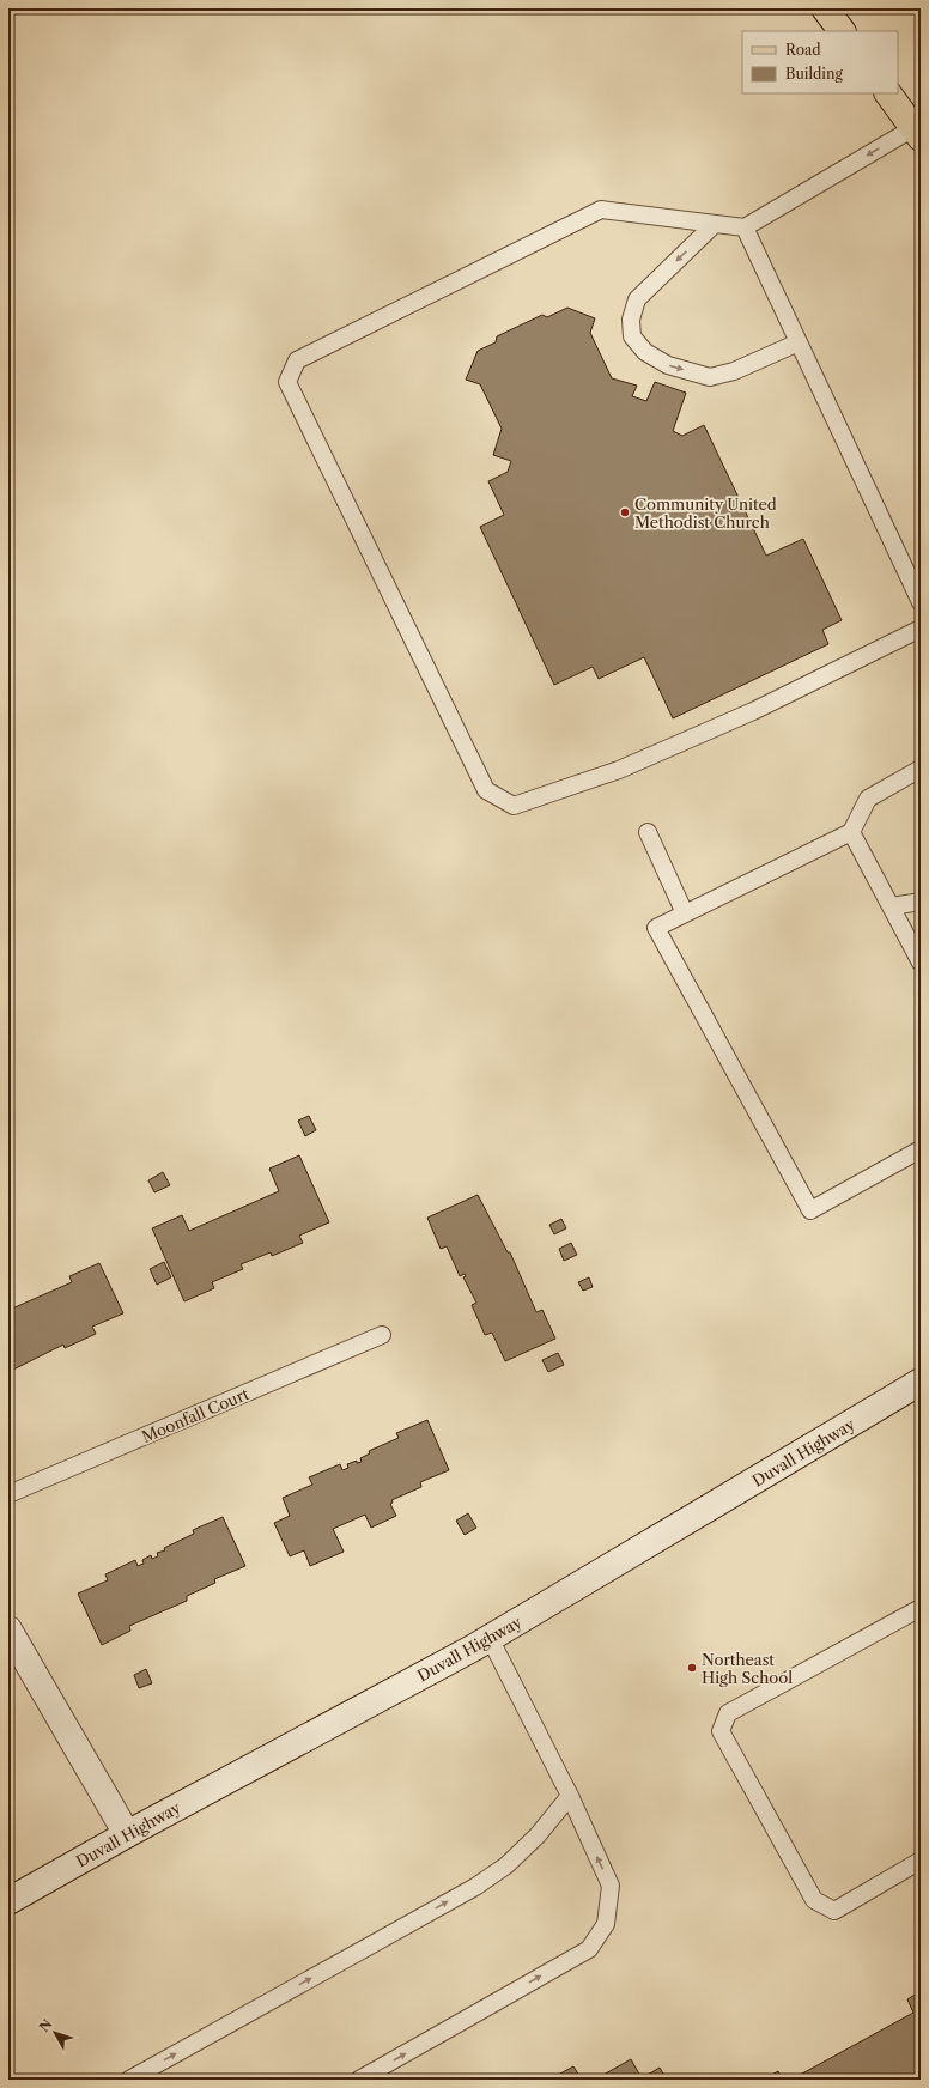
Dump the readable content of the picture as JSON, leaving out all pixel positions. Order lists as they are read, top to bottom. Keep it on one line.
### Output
{"streets":{"street":["Duvall Highway"],"lane":["Moonfall Court"]},"places":["Community United Methodist Church","Northeast High School"],"legend":["Road","Building"],"north":"top left"}
